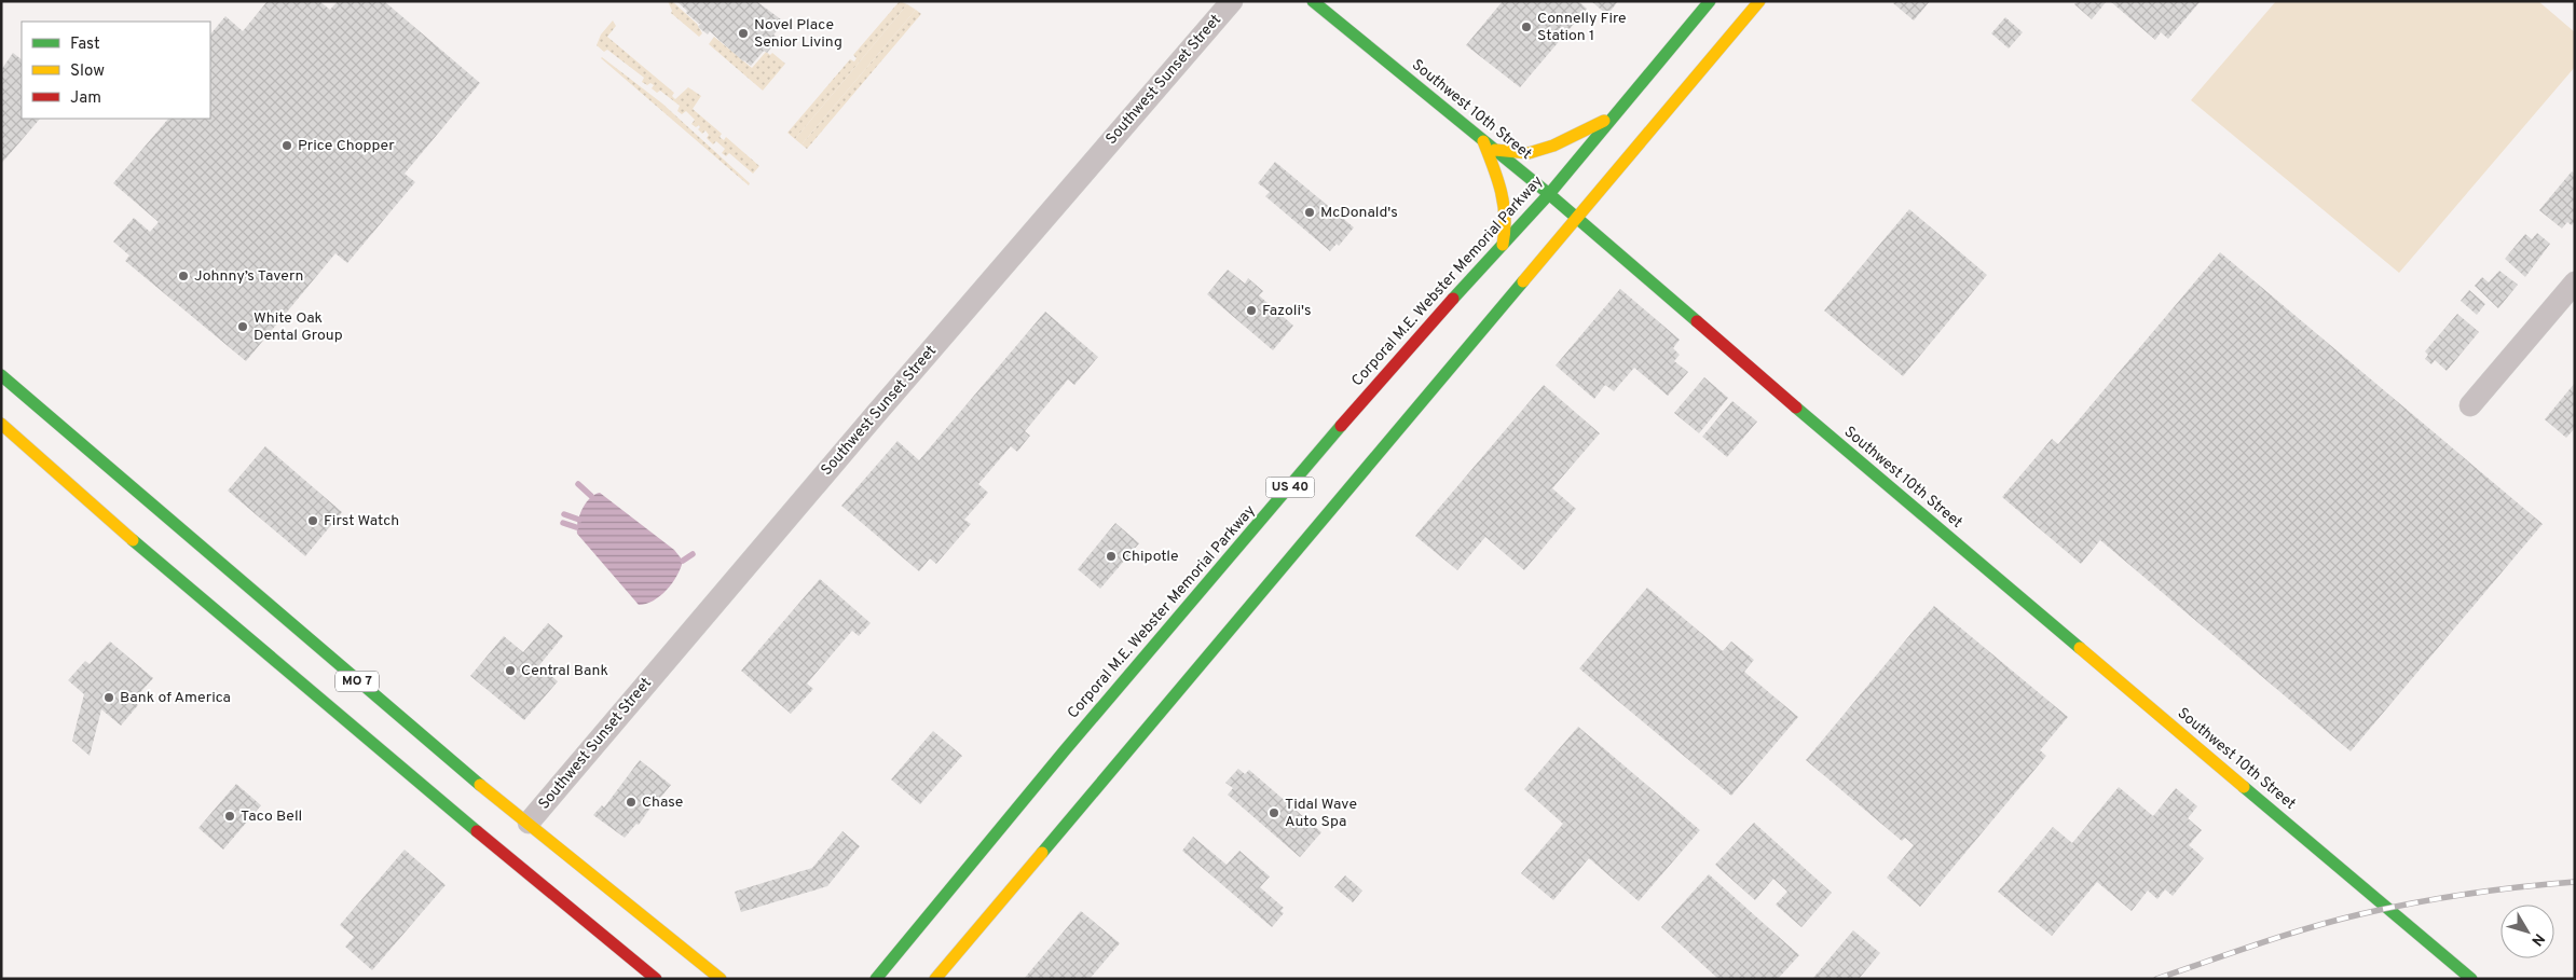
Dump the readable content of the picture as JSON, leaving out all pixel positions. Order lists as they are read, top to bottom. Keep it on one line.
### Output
{"streets":{"main road":["Southwest 10th Street","Corporal M.E. Webster Memorial Parkway","US 40","MO 7"],"street":["Southwest Sunset Street"]},"crossings":[["Southwest Sunset Street","MO 7"],["Southwest 10th Street","Corporal M.E. Webster Memorial Parkway"],["Southwest 10th Street","US 40"]],"places":["Connelly Fire Station 1","Novel Place Senior Living","Price Chopper","McDonald's","Johnny’s Tavern","Fazoli's","White Oak Dental Group","First Watch","Chipotle","Central Bank","Bank of America","Chase","Tidal Wave Auto Spa","Taco Bell"],"legend":["Fast","Slow","Jam"],"north":"bottom right"}
